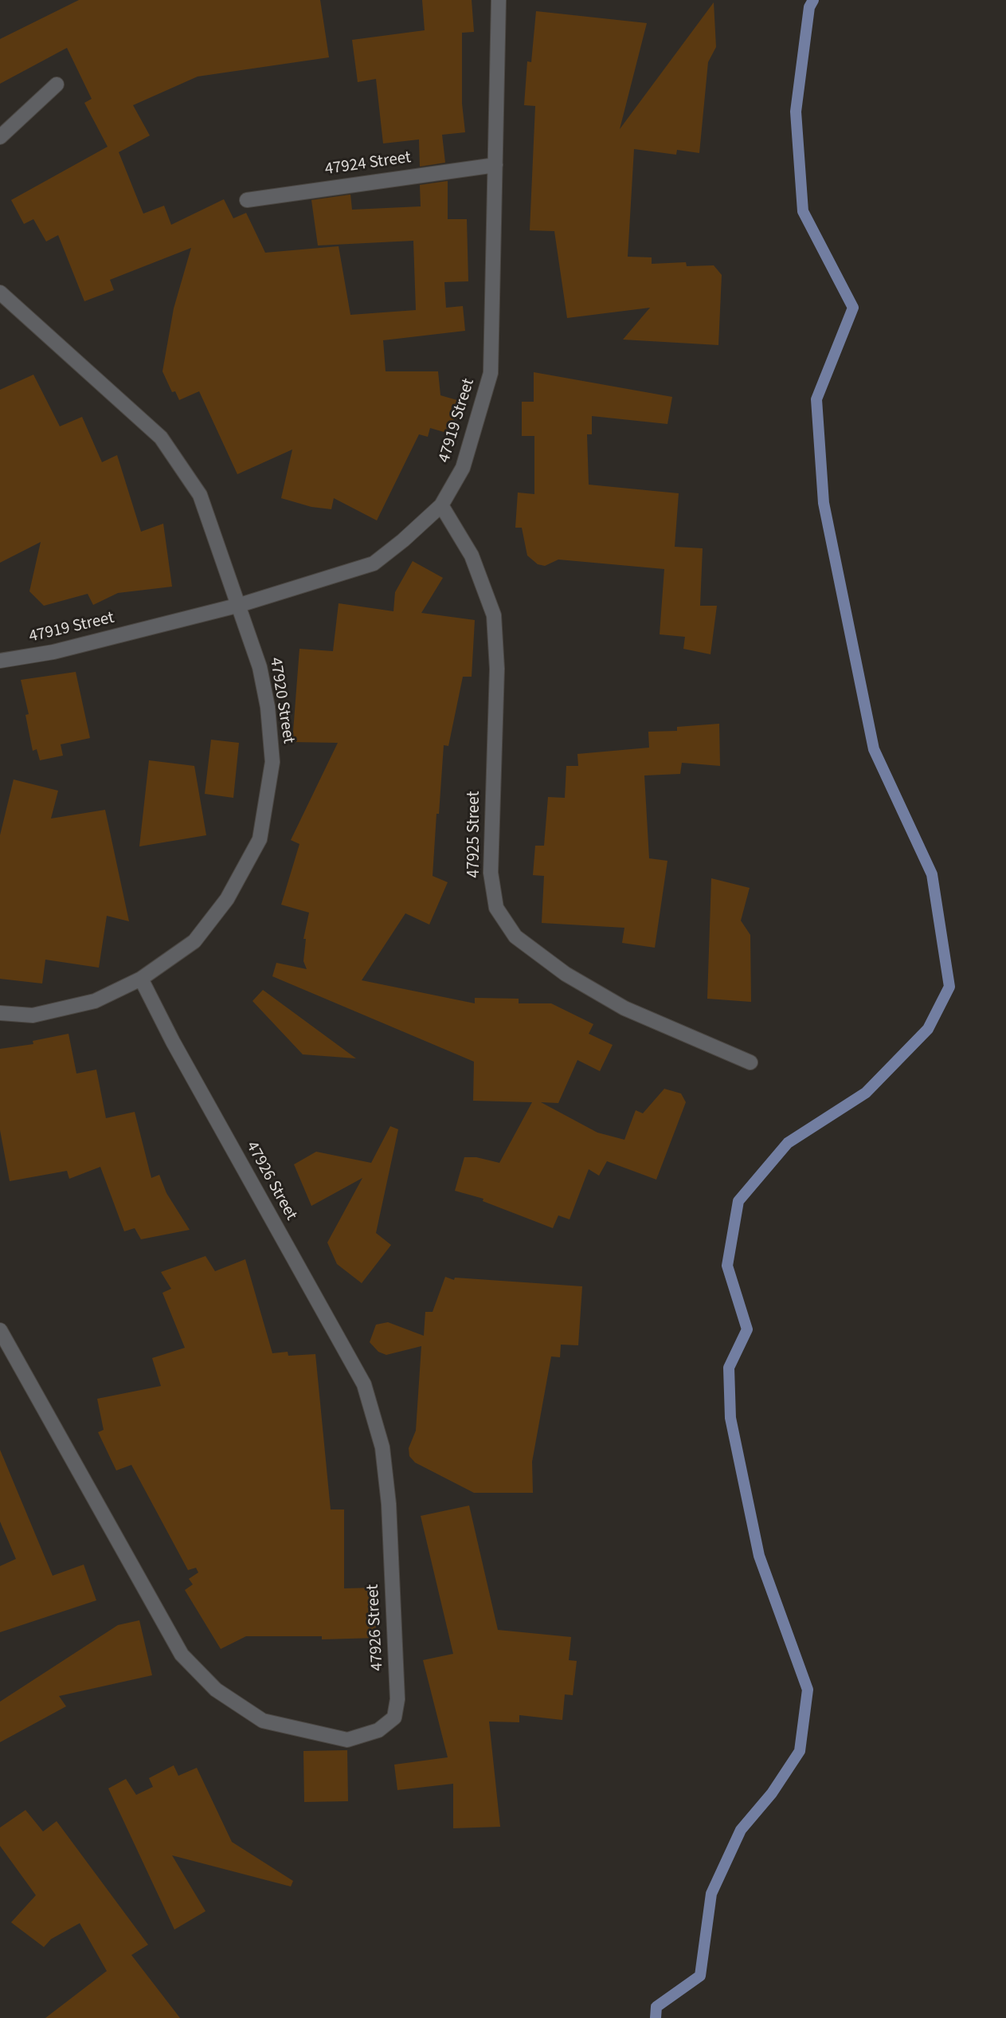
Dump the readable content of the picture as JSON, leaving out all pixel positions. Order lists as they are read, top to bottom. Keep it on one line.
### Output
{"streets":{"street":["47924 Street","47919 Street","47920 Street","47925 Street","47926 Street"]},"crossings":[["47924 Street","47919 Street"],["47919 Street","47920 Street"],["47919 Street","47925 Street"],["47920 Street","47926 Street"]]}
